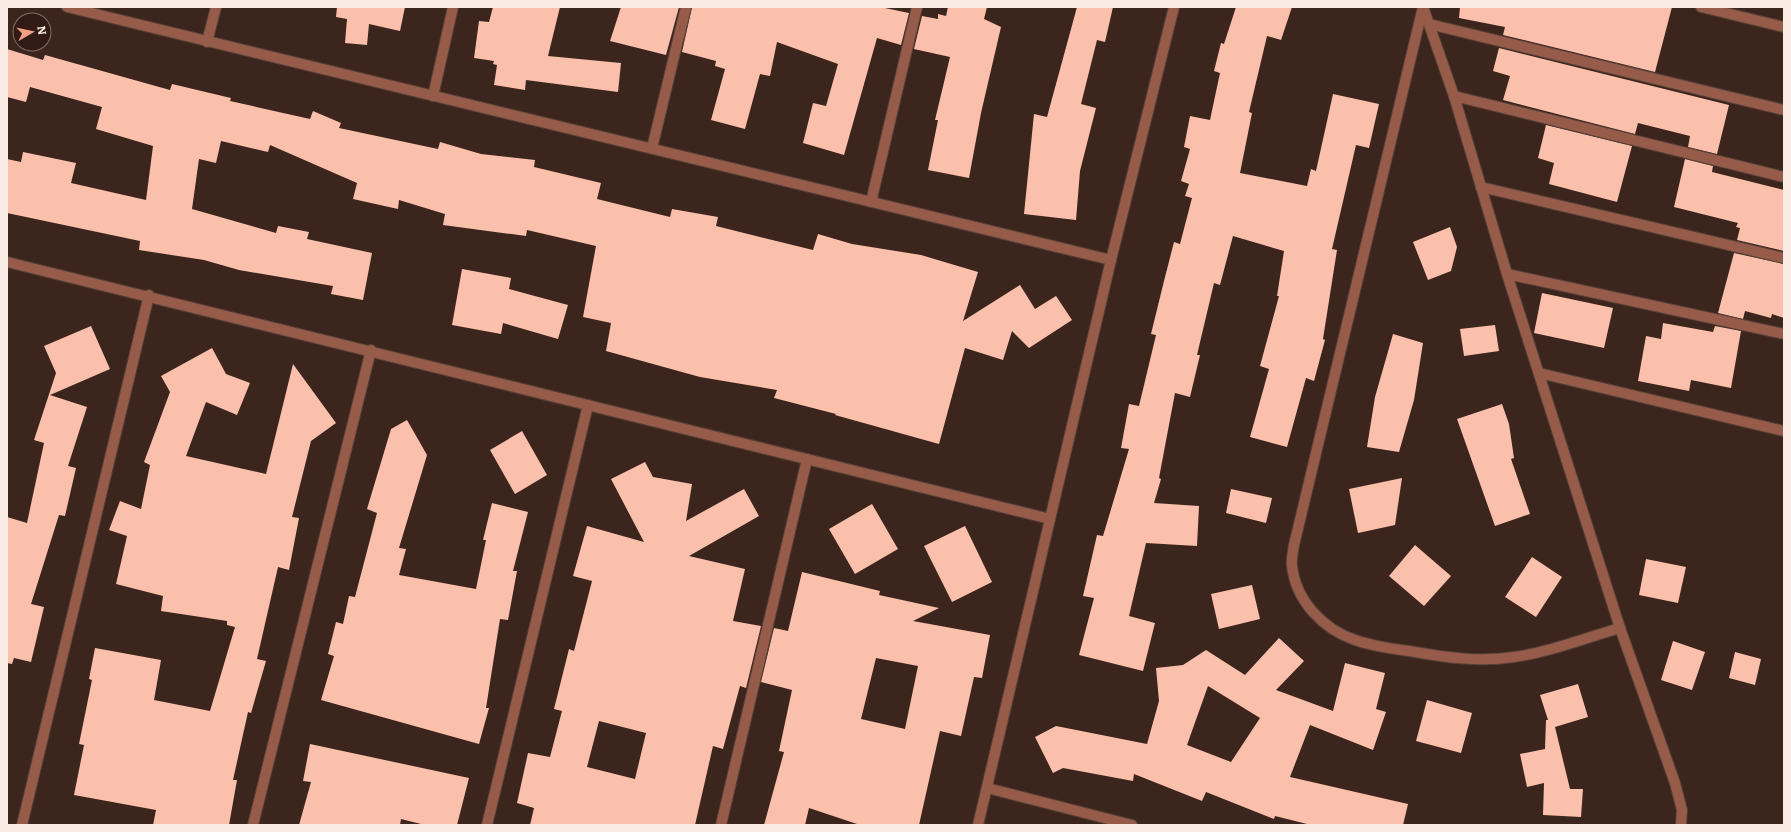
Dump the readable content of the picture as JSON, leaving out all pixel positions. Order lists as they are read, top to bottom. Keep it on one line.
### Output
{"north":"right"}
